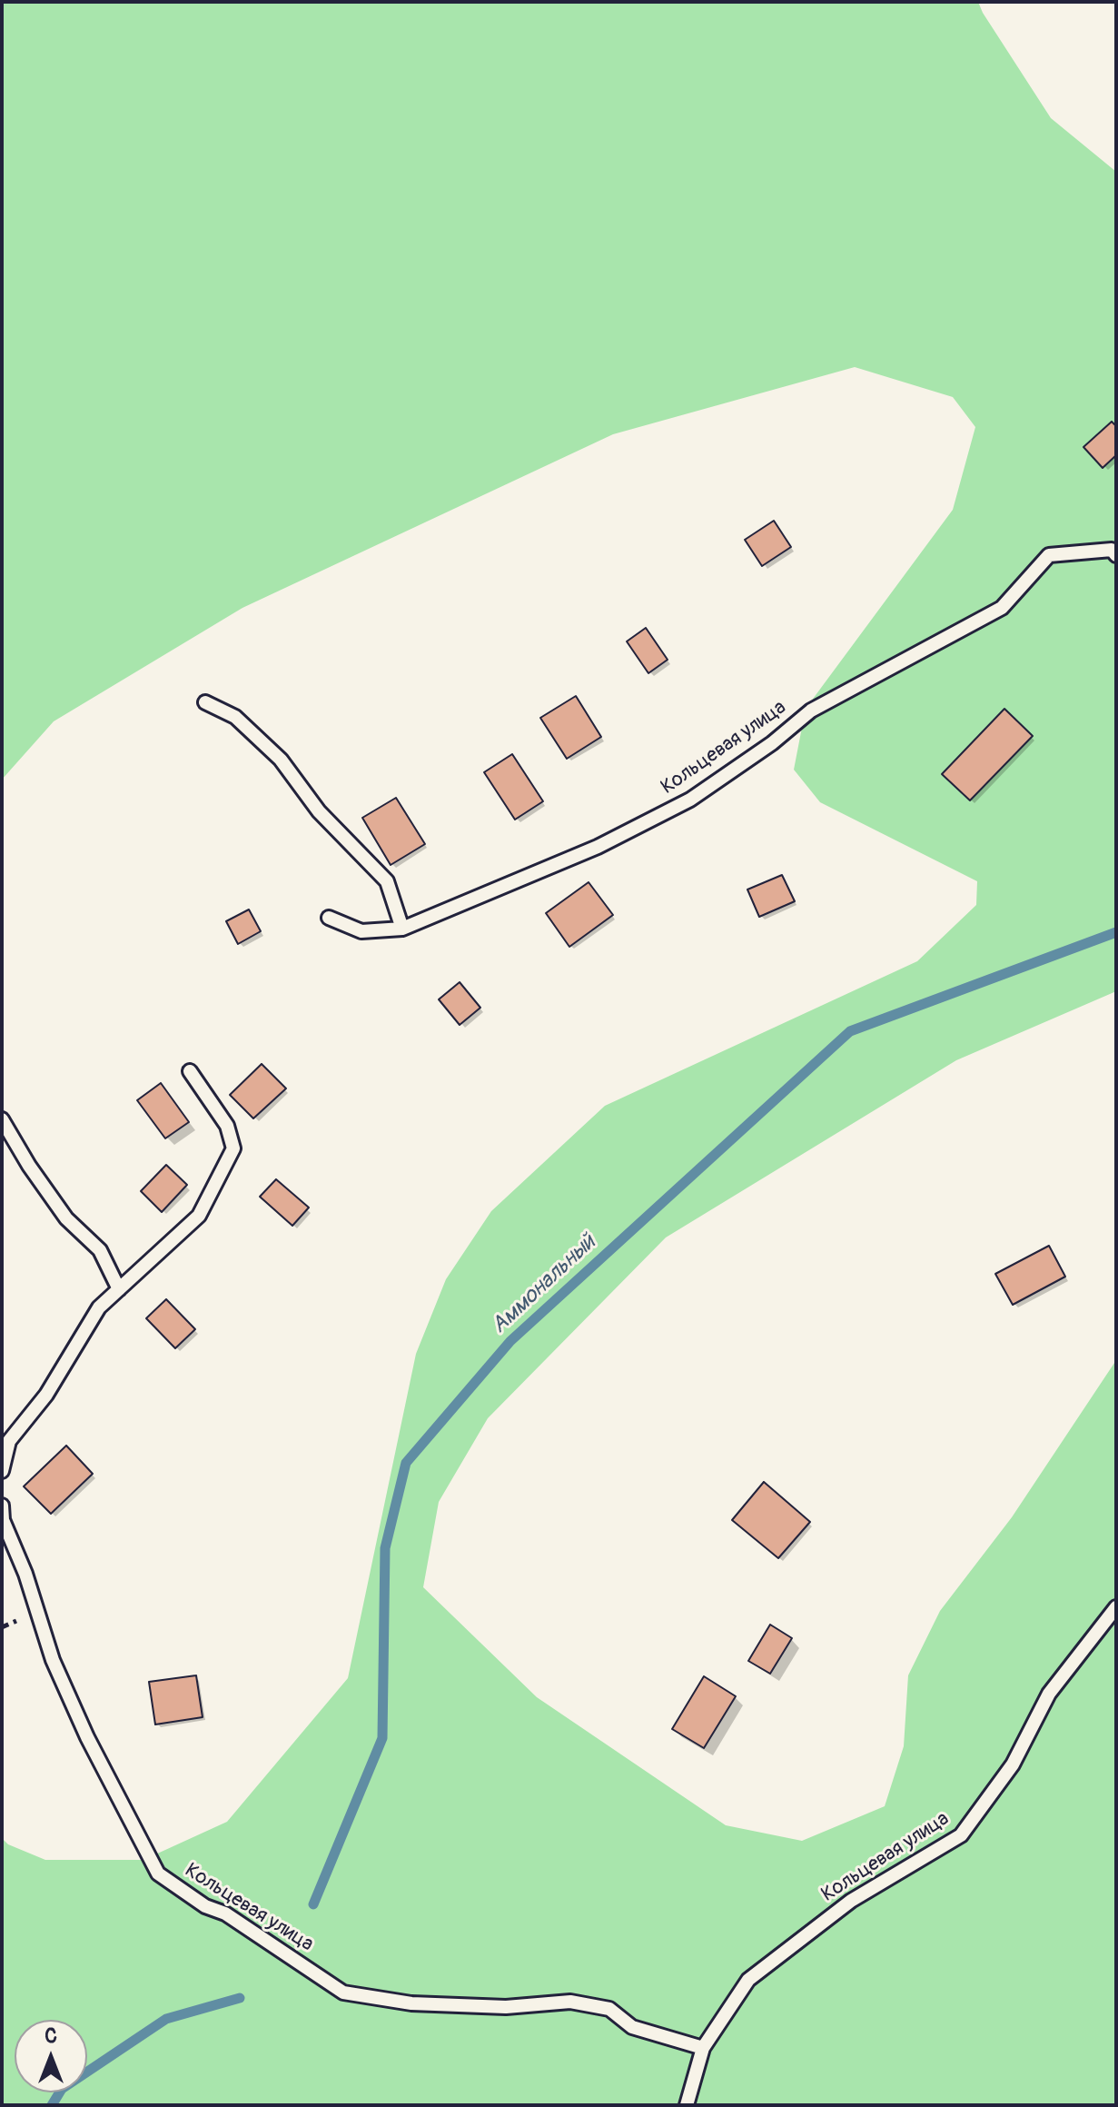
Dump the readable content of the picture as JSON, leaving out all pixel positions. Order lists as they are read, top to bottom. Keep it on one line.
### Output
{"streets":{"lane":["Кольцевая улица"]},"water":["Аммональный"],"north":"top"}
